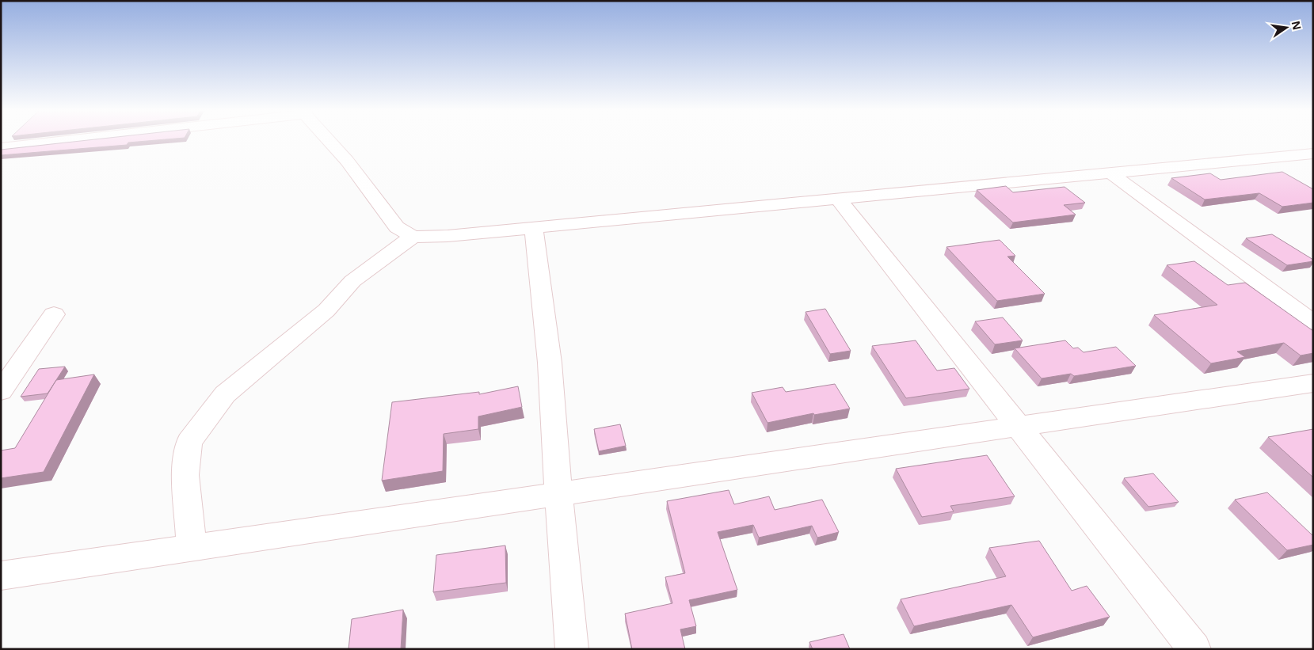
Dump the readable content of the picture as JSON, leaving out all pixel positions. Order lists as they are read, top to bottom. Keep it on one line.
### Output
{"north":"right"}
